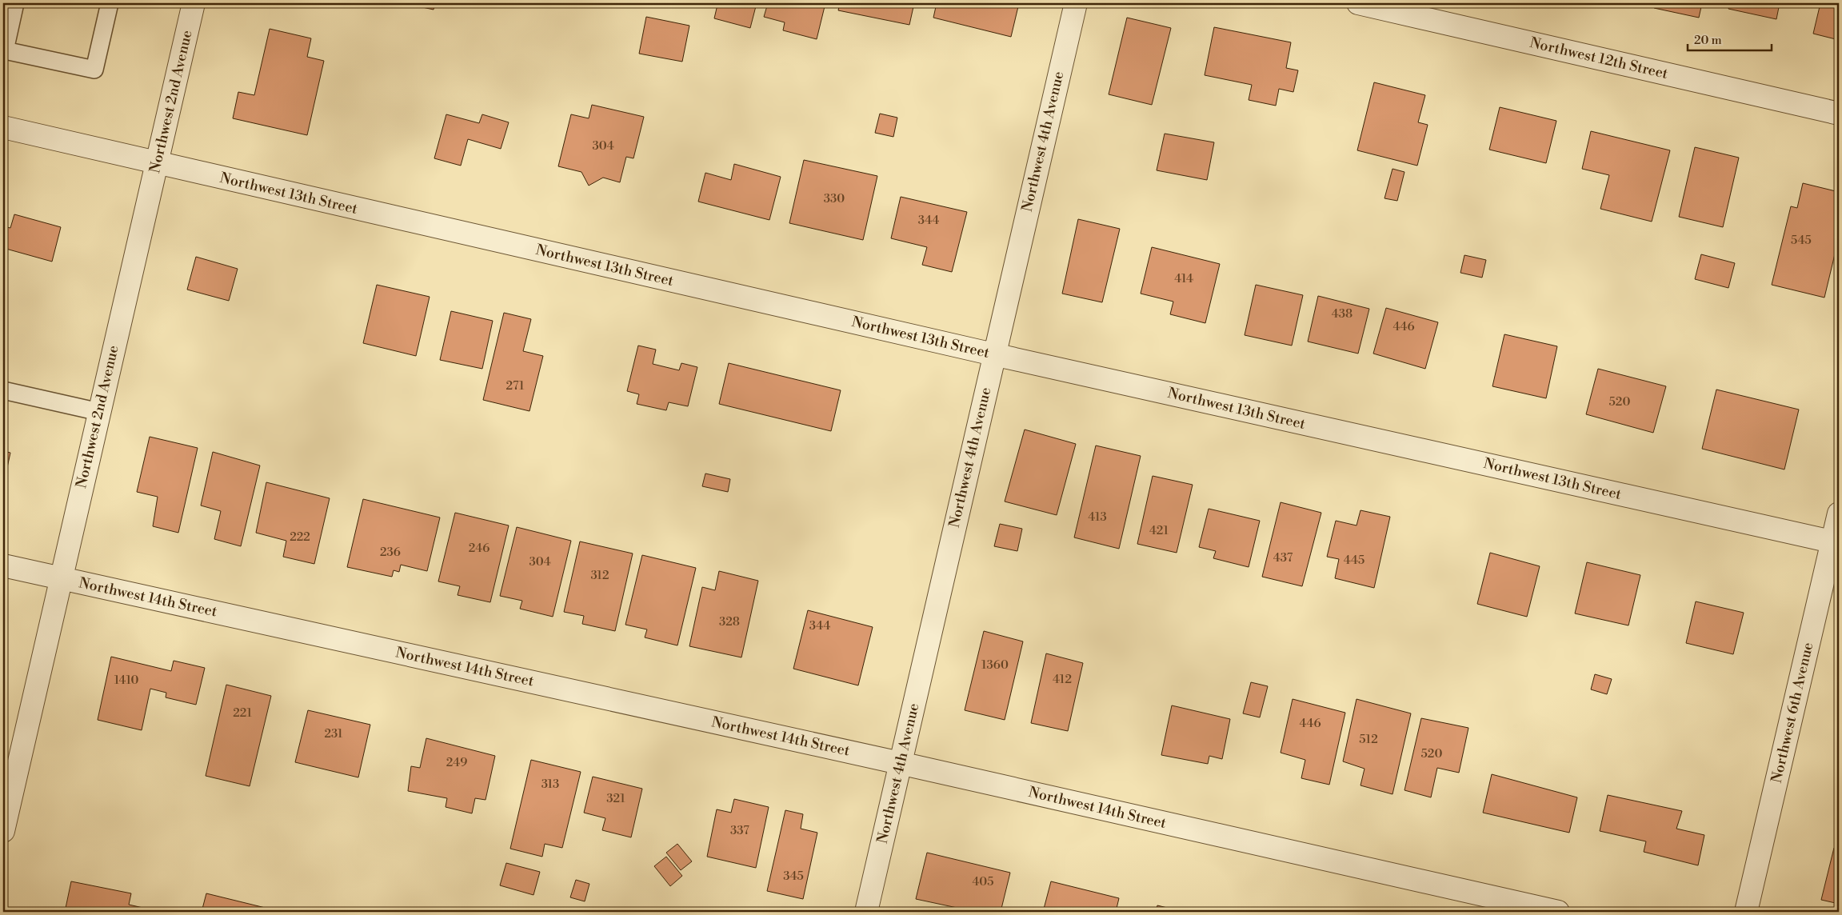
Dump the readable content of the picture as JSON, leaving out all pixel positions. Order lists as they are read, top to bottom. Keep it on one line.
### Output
{"streets":{"street":["Northwest 12th Street","Northwest 2nd Avenue","Northwest 4th Avenue","Northwest 13th Street","Northwest 14th Street","Northwest 6th Avenue"]},"crossings":[["Northwest 2nd Avenue","Northwest 13th Street"],["Northwest 2nd Avenue","Northwest 14th Street"],["Northwest 4th Avenue","Northwest 13th Street"],["Northwest 4th Avenue","Northwest 14th Street"],["Northwest 13th Street","Northwest 6th Avenue"]],"house_numbers":["304","330","344","545","414","438","446","271","520","413","421","222","246","236","437","445","304","312","328","344","1360","412","1410","221","446","231","512","520","249","313","321","337","345","405"],"scale_bar":"20 m"}
